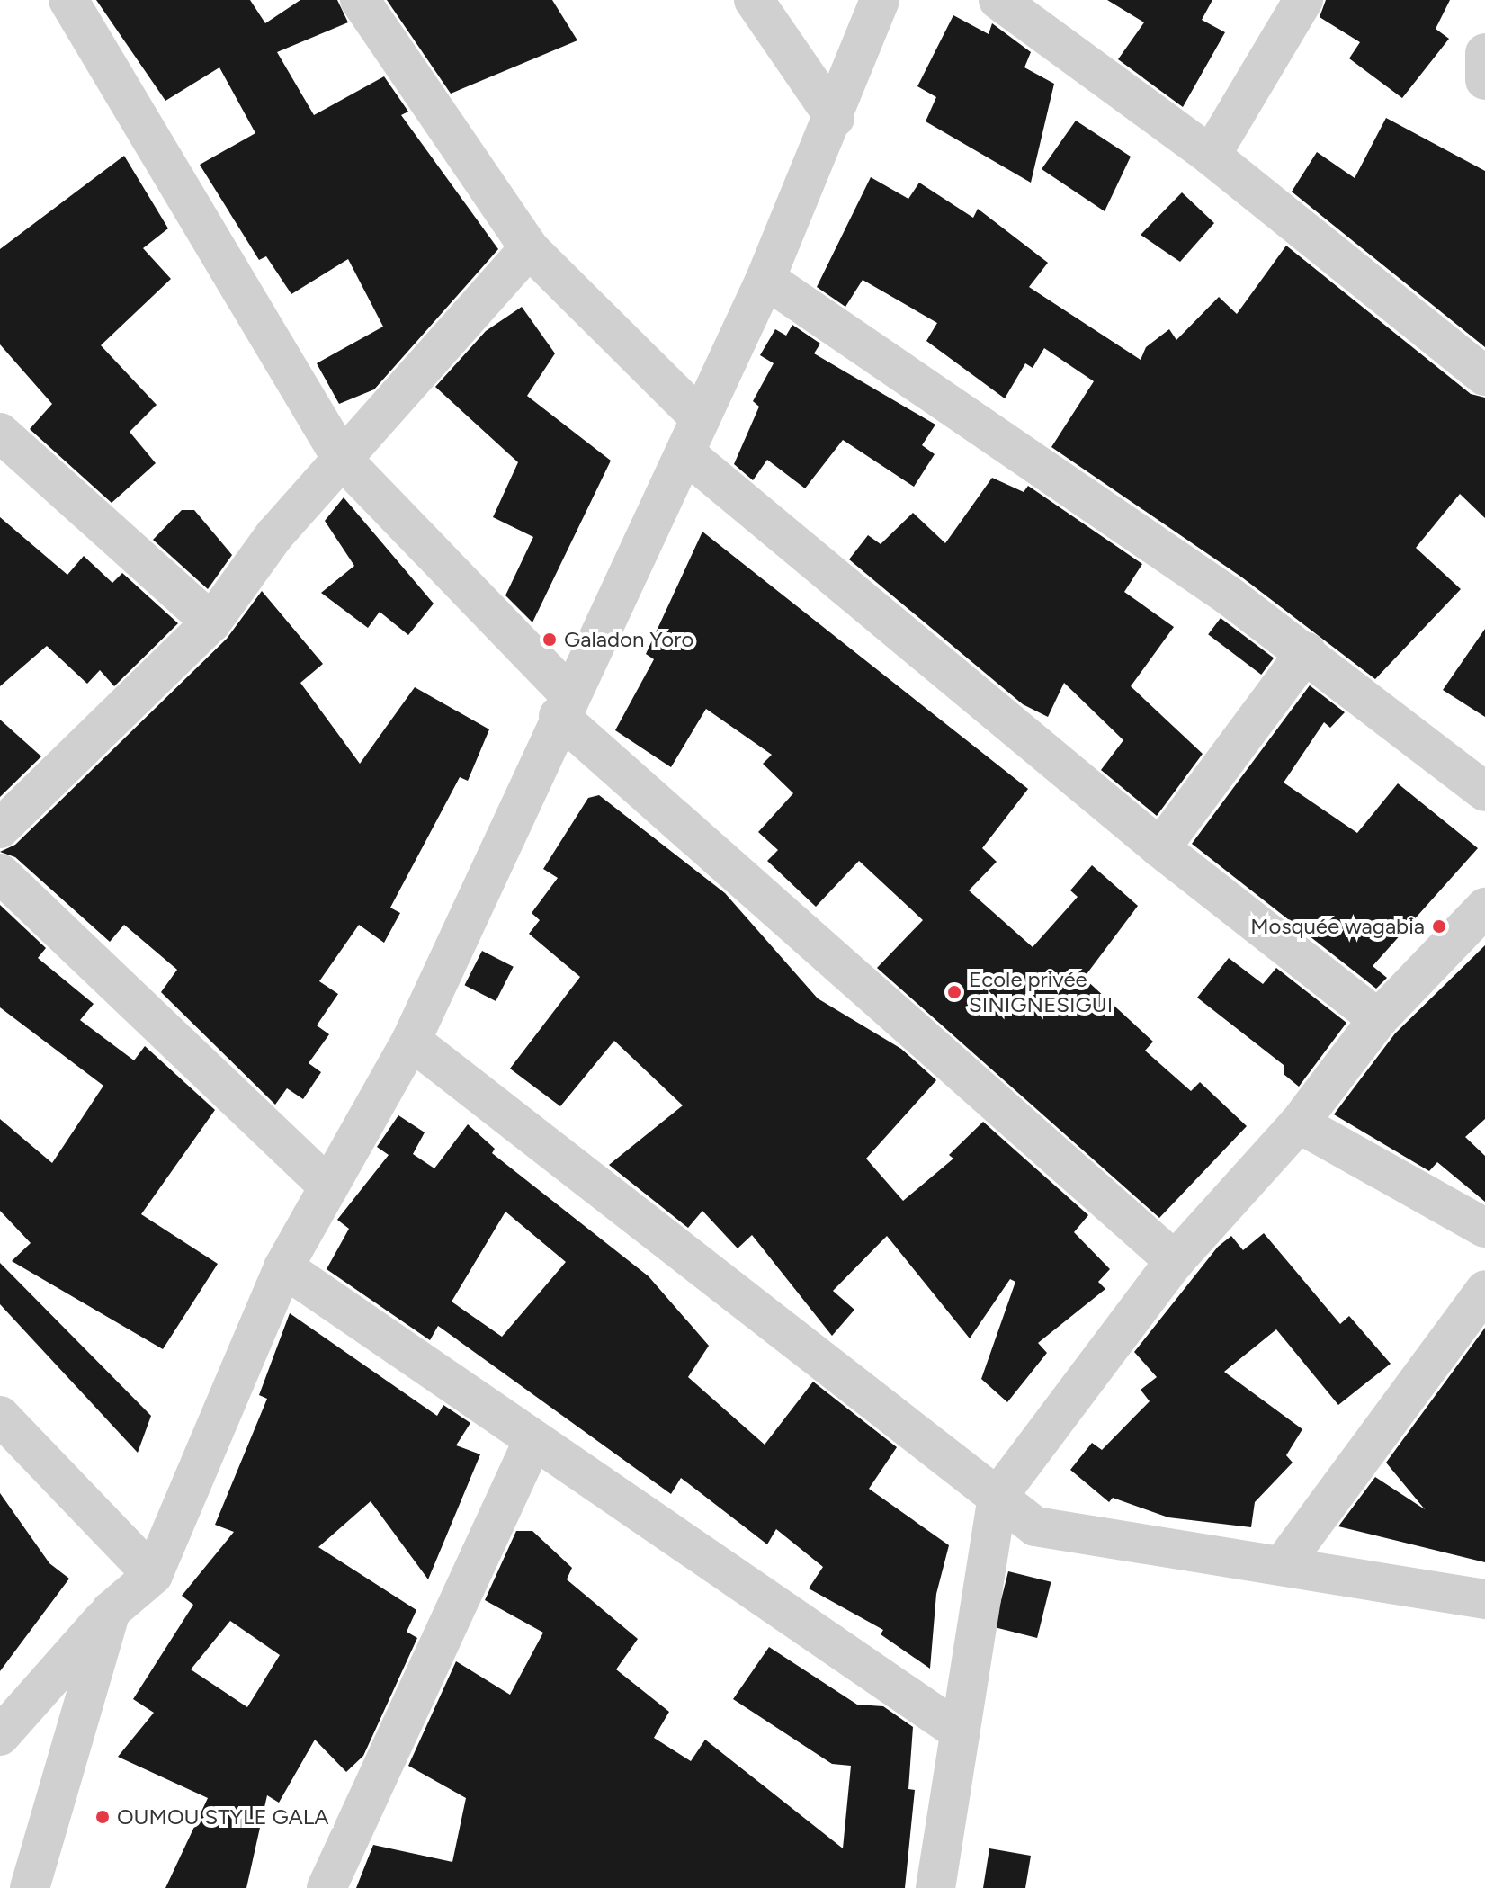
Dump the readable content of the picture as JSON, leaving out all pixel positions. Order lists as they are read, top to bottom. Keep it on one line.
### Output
{"places":["Galadon Yoro","Mosquée wagabia","Ecole privée SINIGNESIGUI","OUMOU STYLE GALA"]}
